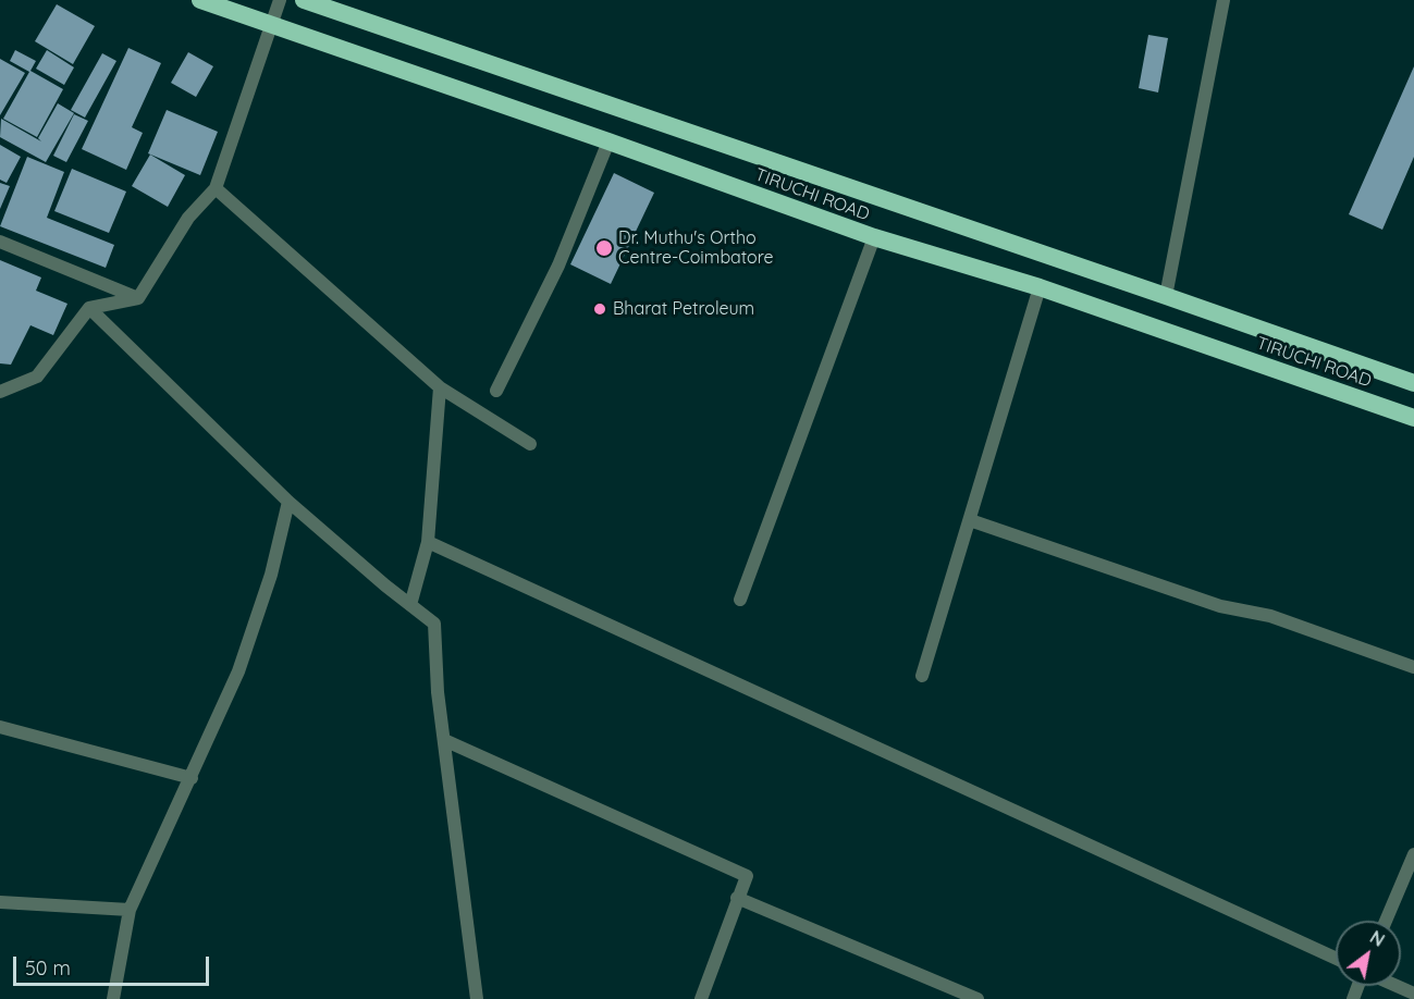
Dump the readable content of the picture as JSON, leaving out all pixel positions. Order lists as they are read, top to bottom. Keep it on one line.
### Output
{"streets":{"highway":["TIRUCHI ROAD"]},"places":["Dr. Muthu's Ortho Centre-Coimbatore","Bharat Petroleum"],"scale_bar":"50 m","north":"top right"}
